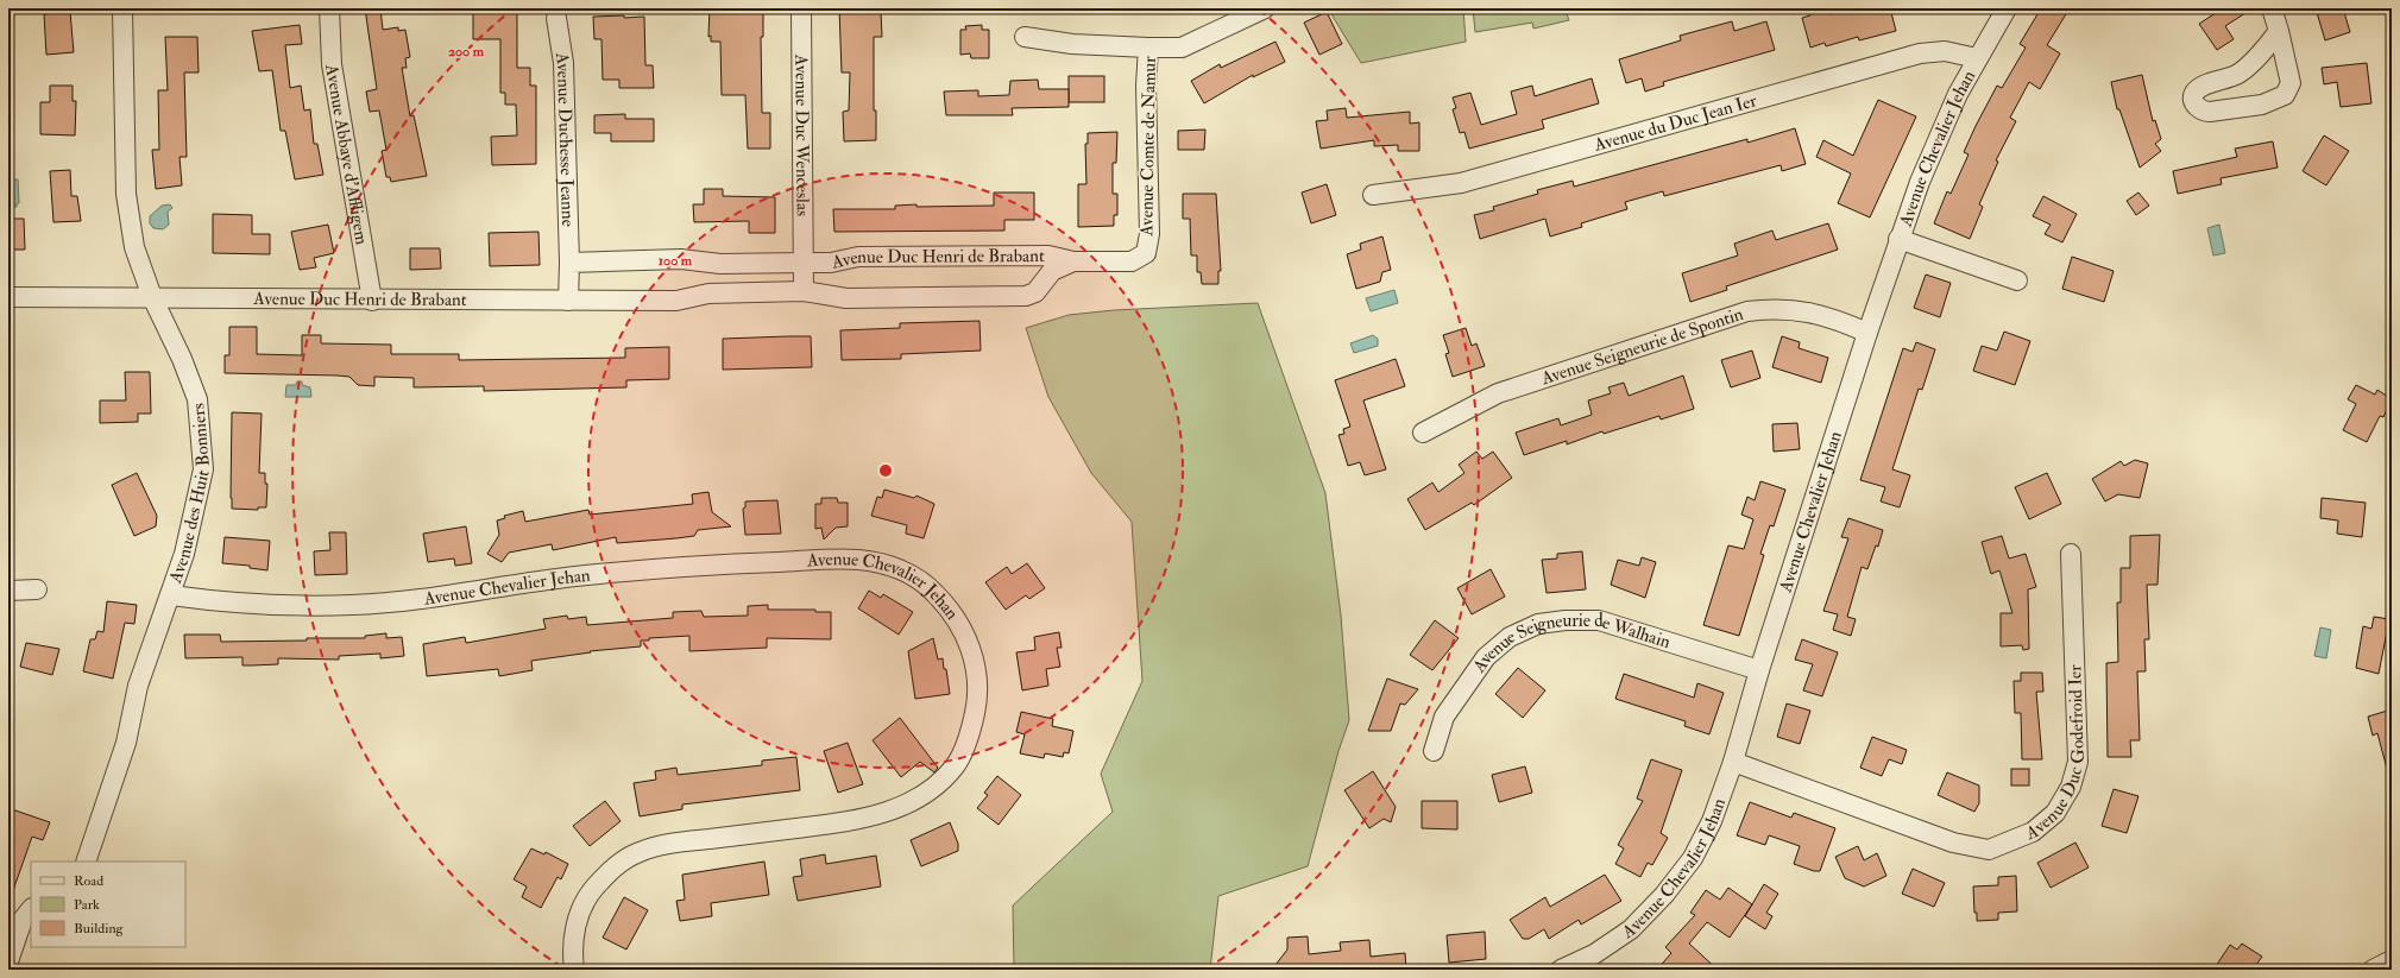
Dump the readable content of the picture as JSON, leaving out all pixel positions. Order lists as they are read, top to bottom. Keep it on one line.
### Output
{"streets":{"street":["Avenue du Duc Jean Ier","Avenue Duc Wenceslas","Avenue Duchesse Jeanne","Avenue Comte de Namur","Avenue Chevalier Jehan","Avenue Abbaye d'Affligem","Avenue Duc Henri de Brabant","Avenue Seigneurie de Spontin","Avenue des Huit Bonniers","Avenue Seigneurie de Walhain","Avenue Duc Godefroid Ier"]},"crossings":[["Avenue du Duc Jean Ier","Avenue Chevalier Jehan"],["Avenue Duc Wenceslas","Avenue Duc Henri de Brabant"],["Avenue Duchesse Jeanne","Avenue Duc Henri de Brabant"],["Avenue Comte de Namur","Avenue Duc Henri de Brabant"],["Avenue Chevalier Jehan","Avenue Seigneurie de Spontin"],["Avenue Chevalier Jehan","Avenue des Huit Bonniers"],["Avenue Chevalier Jehan","Avenue Seigneurie de Walhain"],["Avenue Chevalier Jehan","Avenue Duc Godefroid Ier"],["Avenue Abbaye d'Affligem","Avenue Duc Henri de Brabant"],["Avenue Duc Henri de Brabant","Avenue des Huit Bonniers"]],"legend":["Road","Park","Building"],"rings":["200 m","100 m"]}
